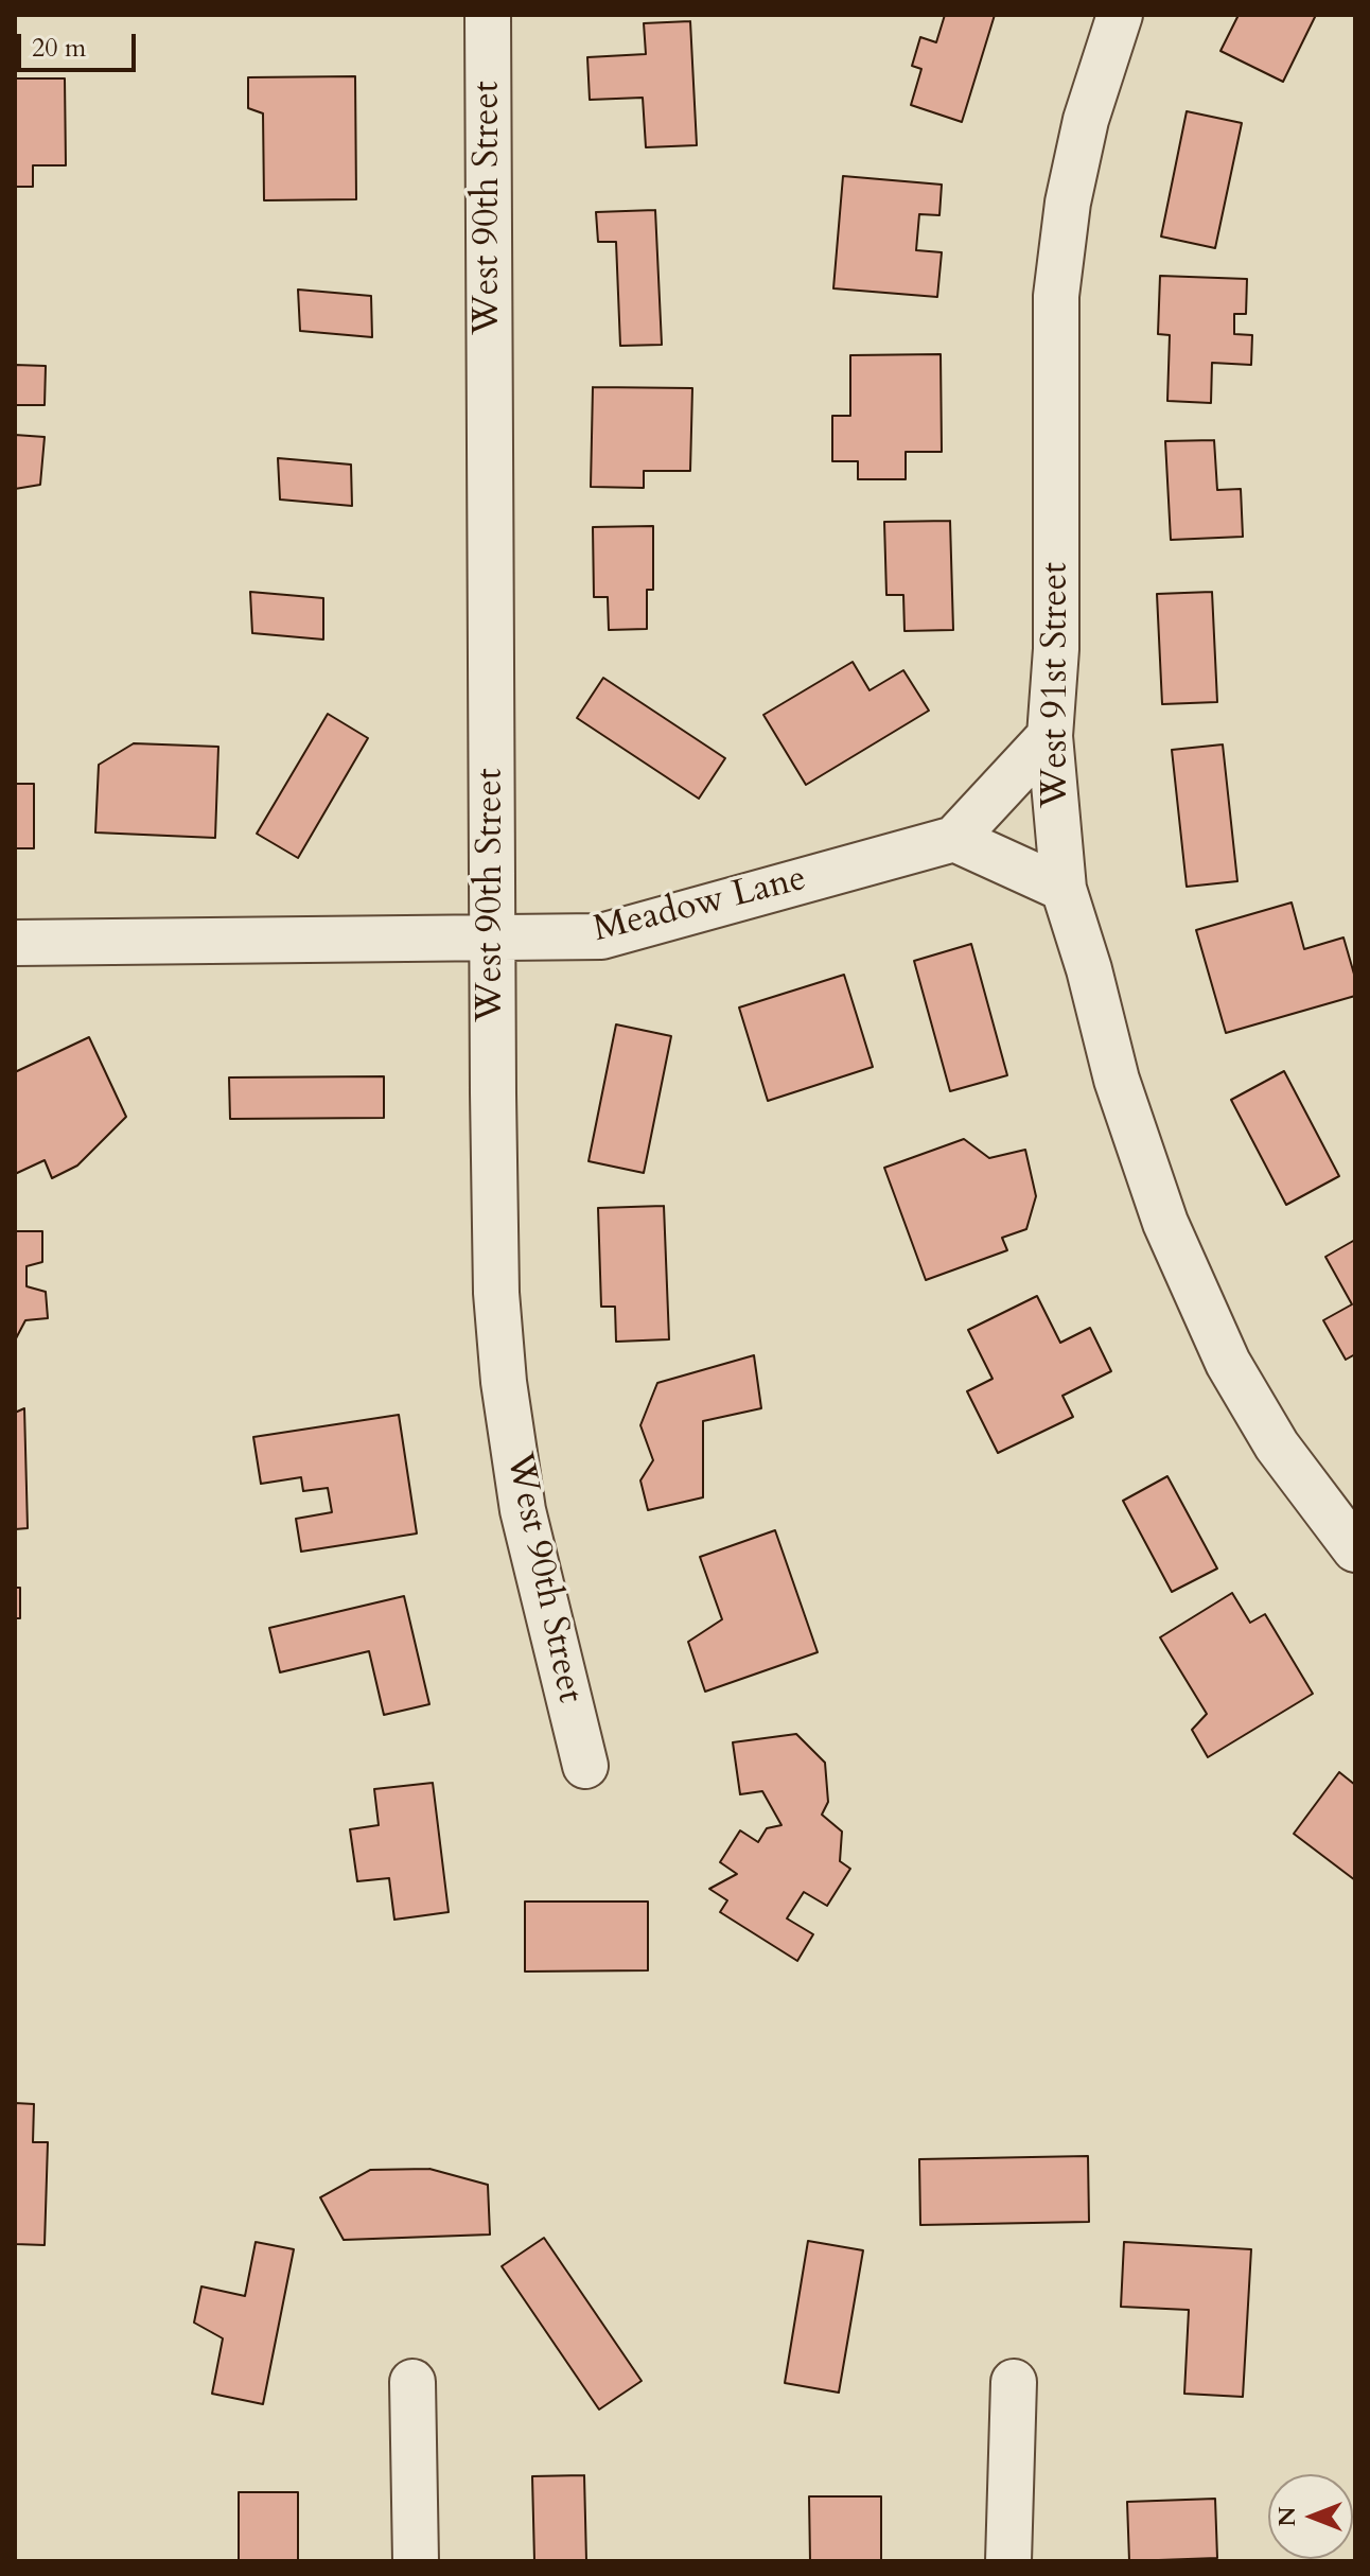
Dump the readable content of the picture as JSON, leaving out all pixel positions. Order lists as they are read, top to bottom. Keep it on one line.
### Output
{"streets":{"street":["West 90th Street","West 91st Street","Meadow Lane"]},"crossings":[["West 90th Street","Meadow Lane"]],"scale_bar":"20 m","north":"left"}
